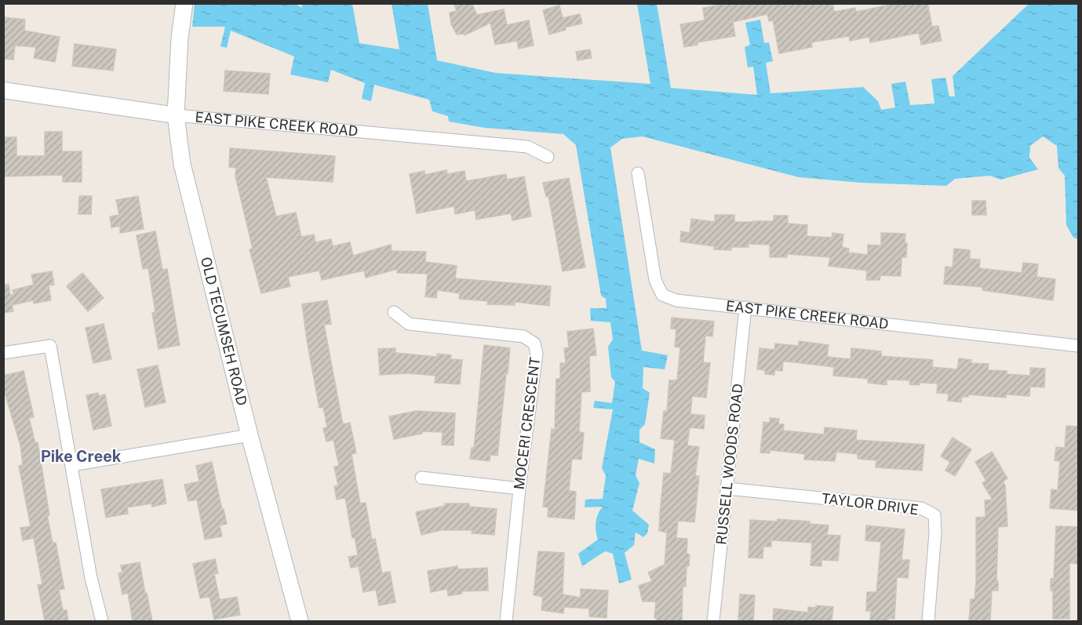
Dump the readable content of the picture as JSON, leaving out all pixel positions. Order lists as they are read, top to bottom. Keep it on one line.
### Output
{"streets":{"main road":["OLD TECUMSEH ROAD"],"street":["EAST PIKE CREEK ROAD","MOCERI CRESCENT","RUSSELL WOODS ROAD","TAYLOR DRIVE"]},"crossings":[["EAST PIKE CREEK ROAD","OLD TECUMSEH ROAD"],["EAST PIKE CREEK ROAD","RUSSELL WOODS ROAD"],["RUSSELL WOODS ROAD","TAYLOR DRIVE"]],"districts":["Pike Creek"]}
